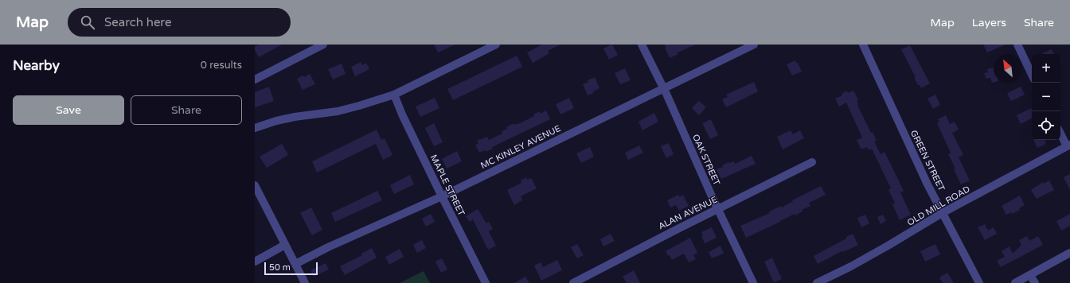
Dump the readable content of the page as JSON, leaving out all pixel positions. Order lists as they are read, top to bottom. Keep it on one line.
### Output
{"streets":{"street":["MC KINLEY AVENUE","OAK STREET","GREEN STREET","MAPLE STREET","OLD MILL ROAD","ALAN AVENUE"]},"crossings":[["MC KINLEY AVENUE","OAK STREET"],["MC KINLEY AVENUE","MAPLE STREET"],["OAK STREET","ALAN AVENUE"],["GREEN STREET","OLD MILL ROAD"]],"scale_bar":"50 m","north":"top left","page":{"header":"Map","search":"Search here","nav":["Map","Layers","Share"],"heading":["Nearby","0 results"],"map_buttons":["+","−"],"buttons":["Save","Share"],"scale":"50 m"}}
